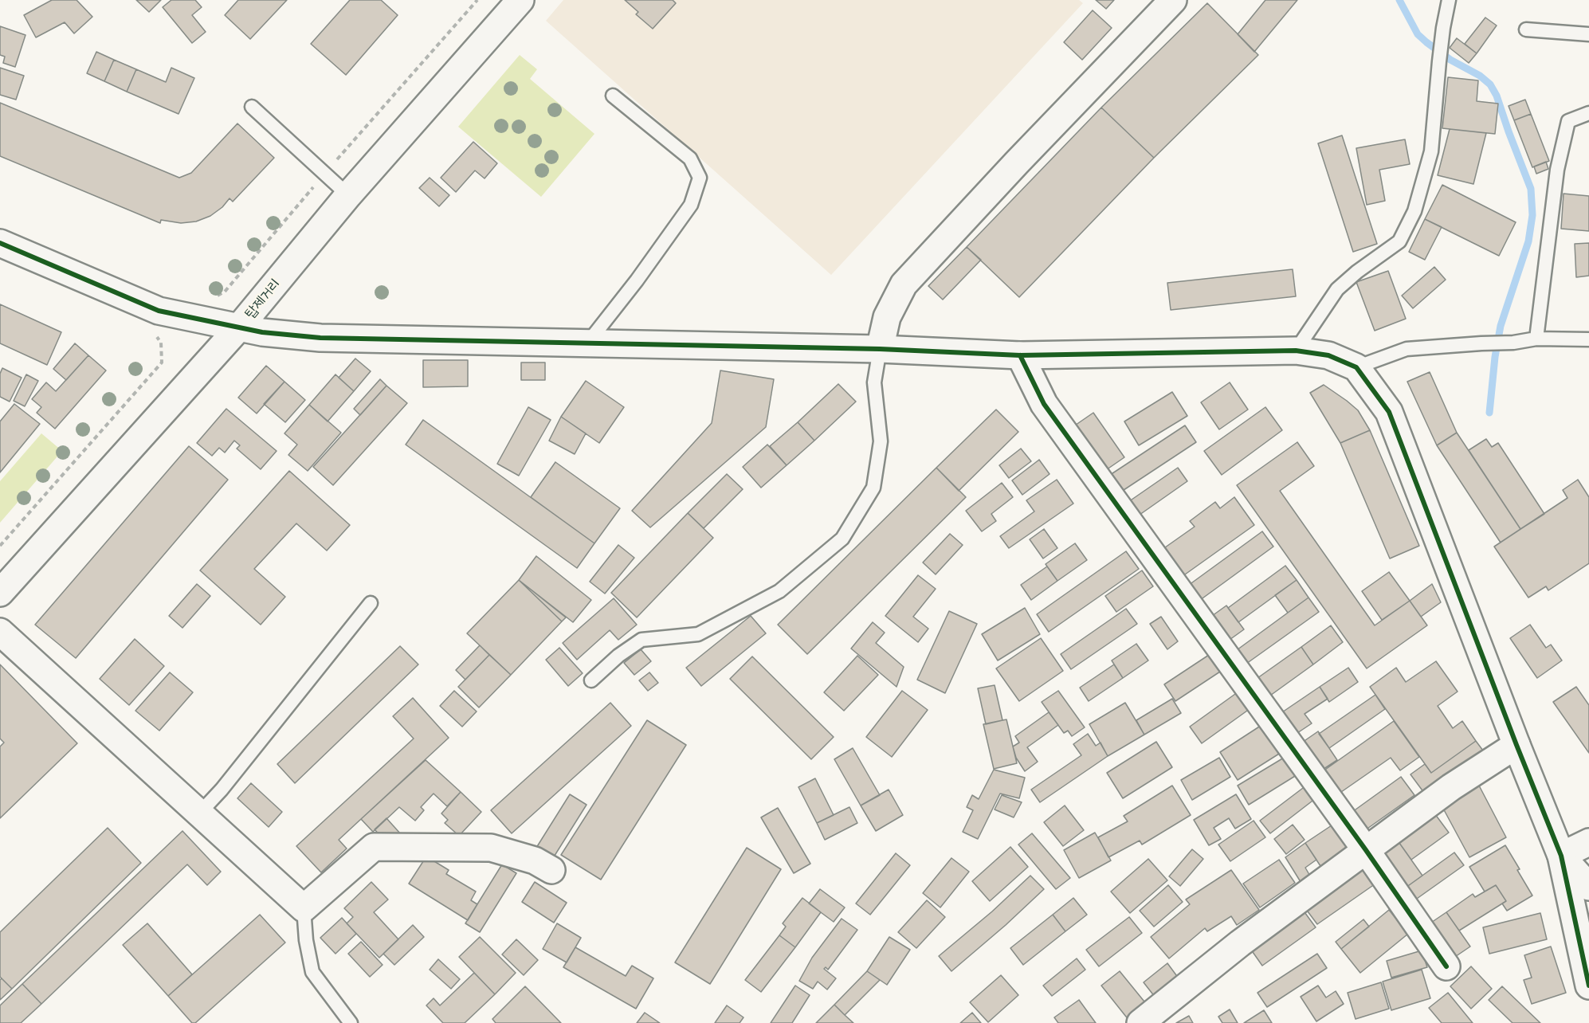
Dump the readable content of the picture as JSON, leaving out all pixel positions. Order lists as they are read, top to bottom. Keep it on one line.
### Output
{"streets":{"street":["탑제거리"]}}
